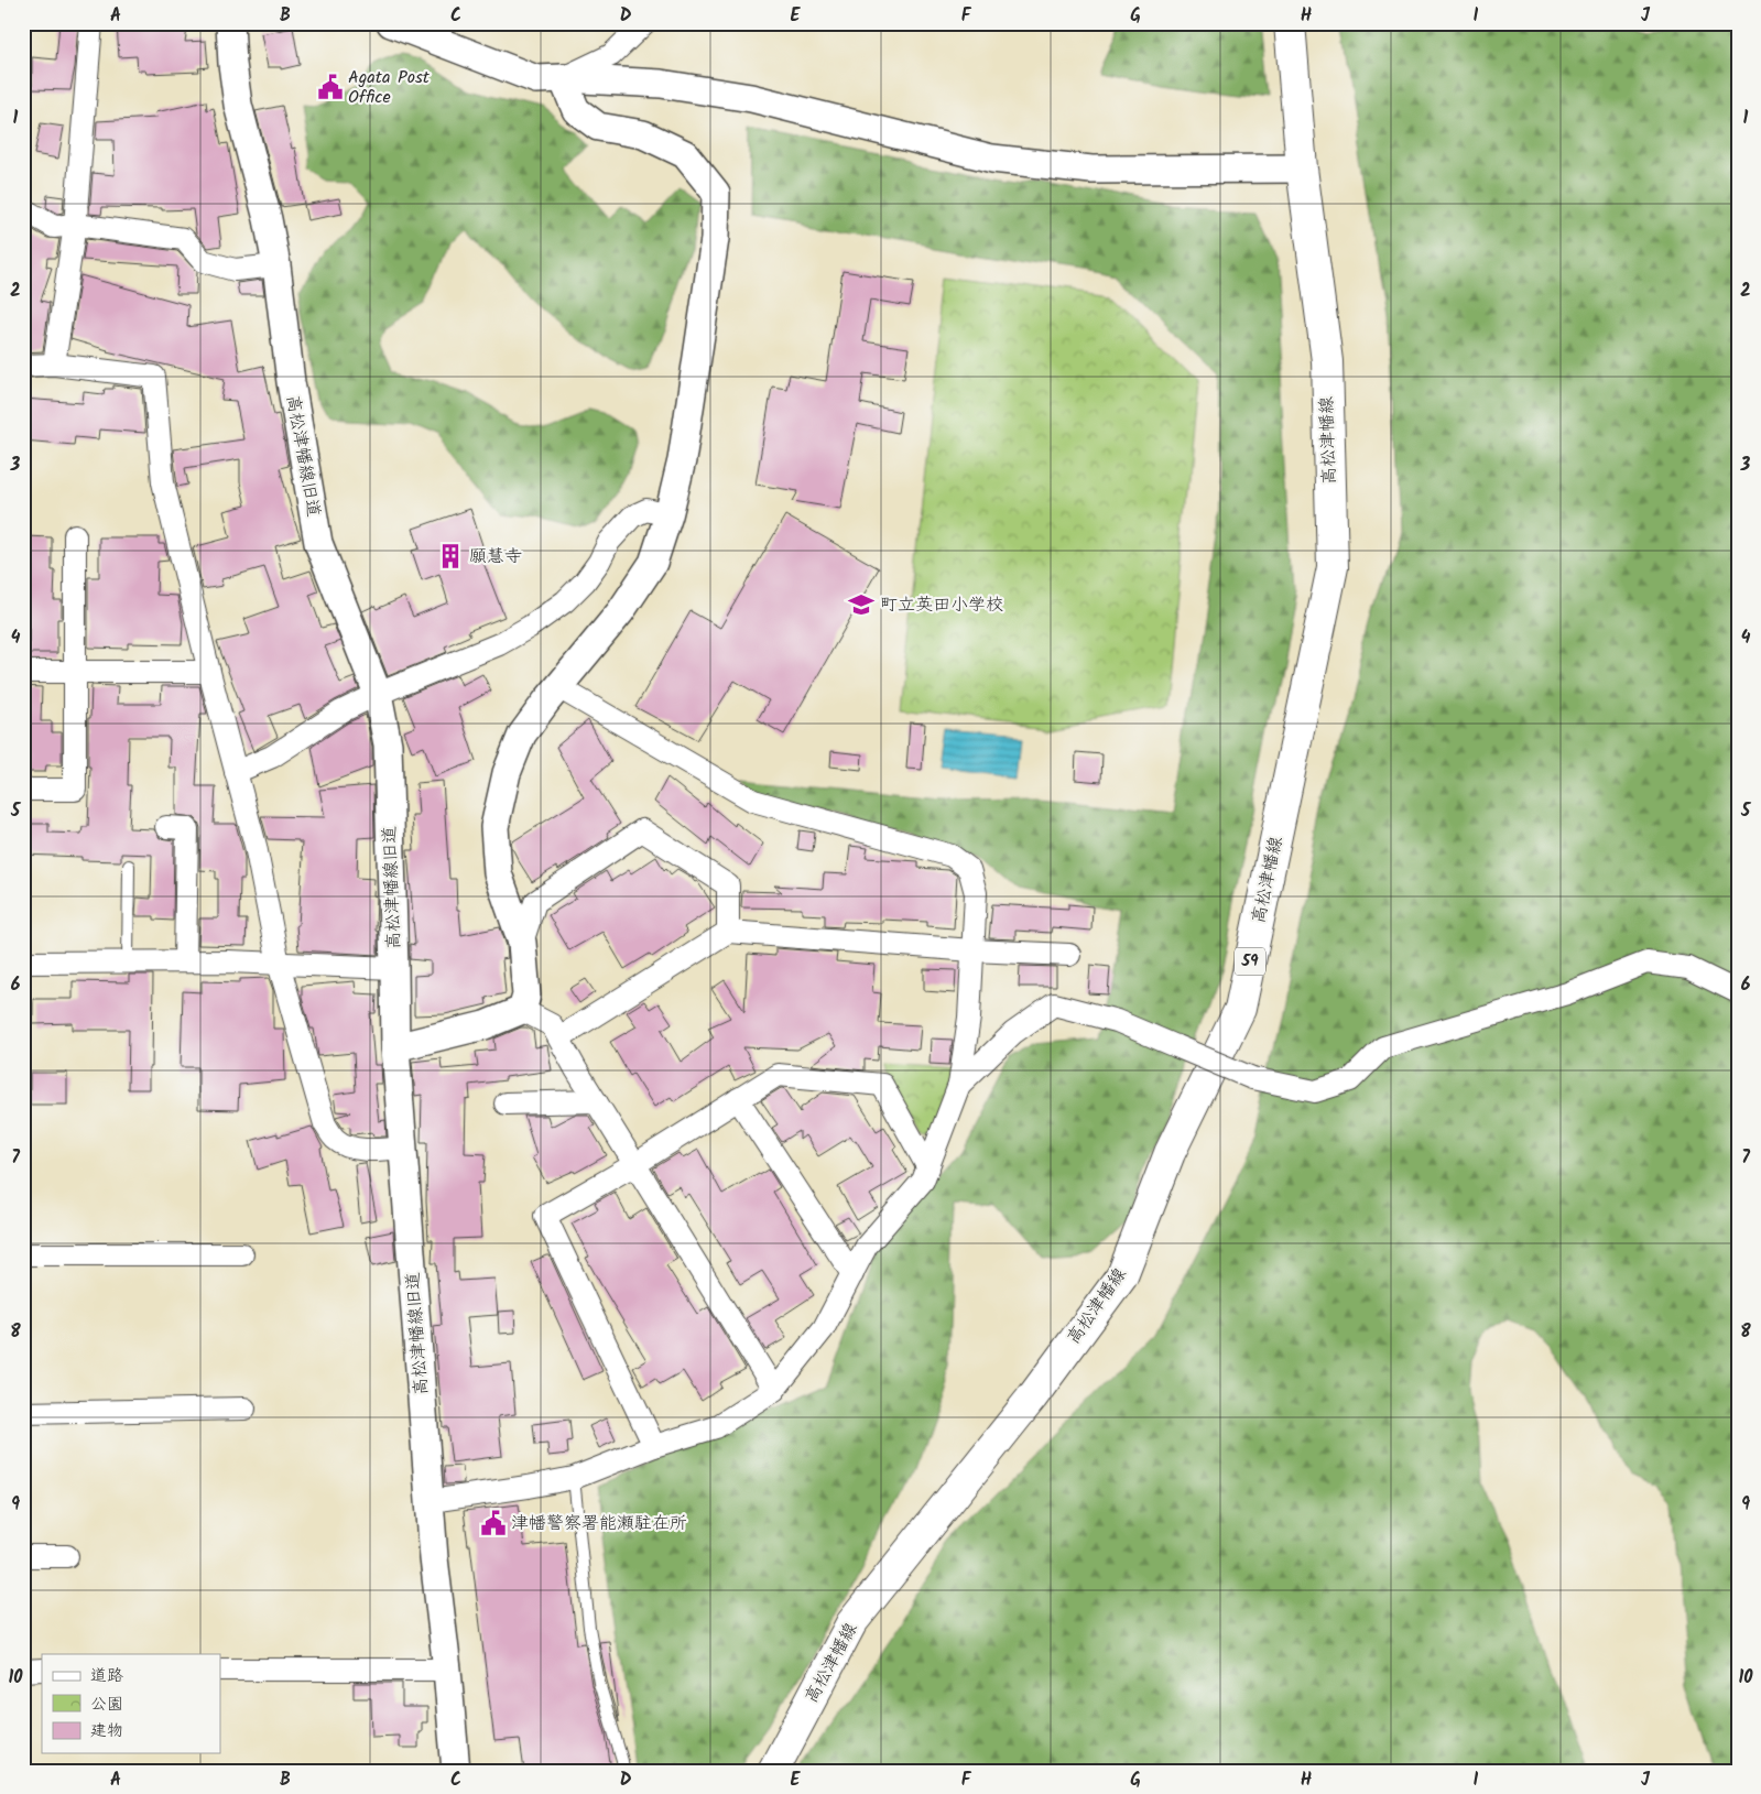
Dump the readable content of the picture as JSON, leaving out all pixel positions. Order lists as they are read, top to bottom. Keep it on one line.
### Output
{"streets":{"main road":["高松津幡線","59"],"street":["高松津幡線旧道"]},"places":{"public building":["Agata Post Office","津幡警察署能瀬駐在所"],"building":["願慧寺"],"school or university":["町立英田小学校"]},"legend":["道路","公園","建物"],"grid":{"columns":["A","B","C","D","E","F","G","H","I","J"],"rows":["1","2","3","4","5","6","7","8","9","10"]}}
